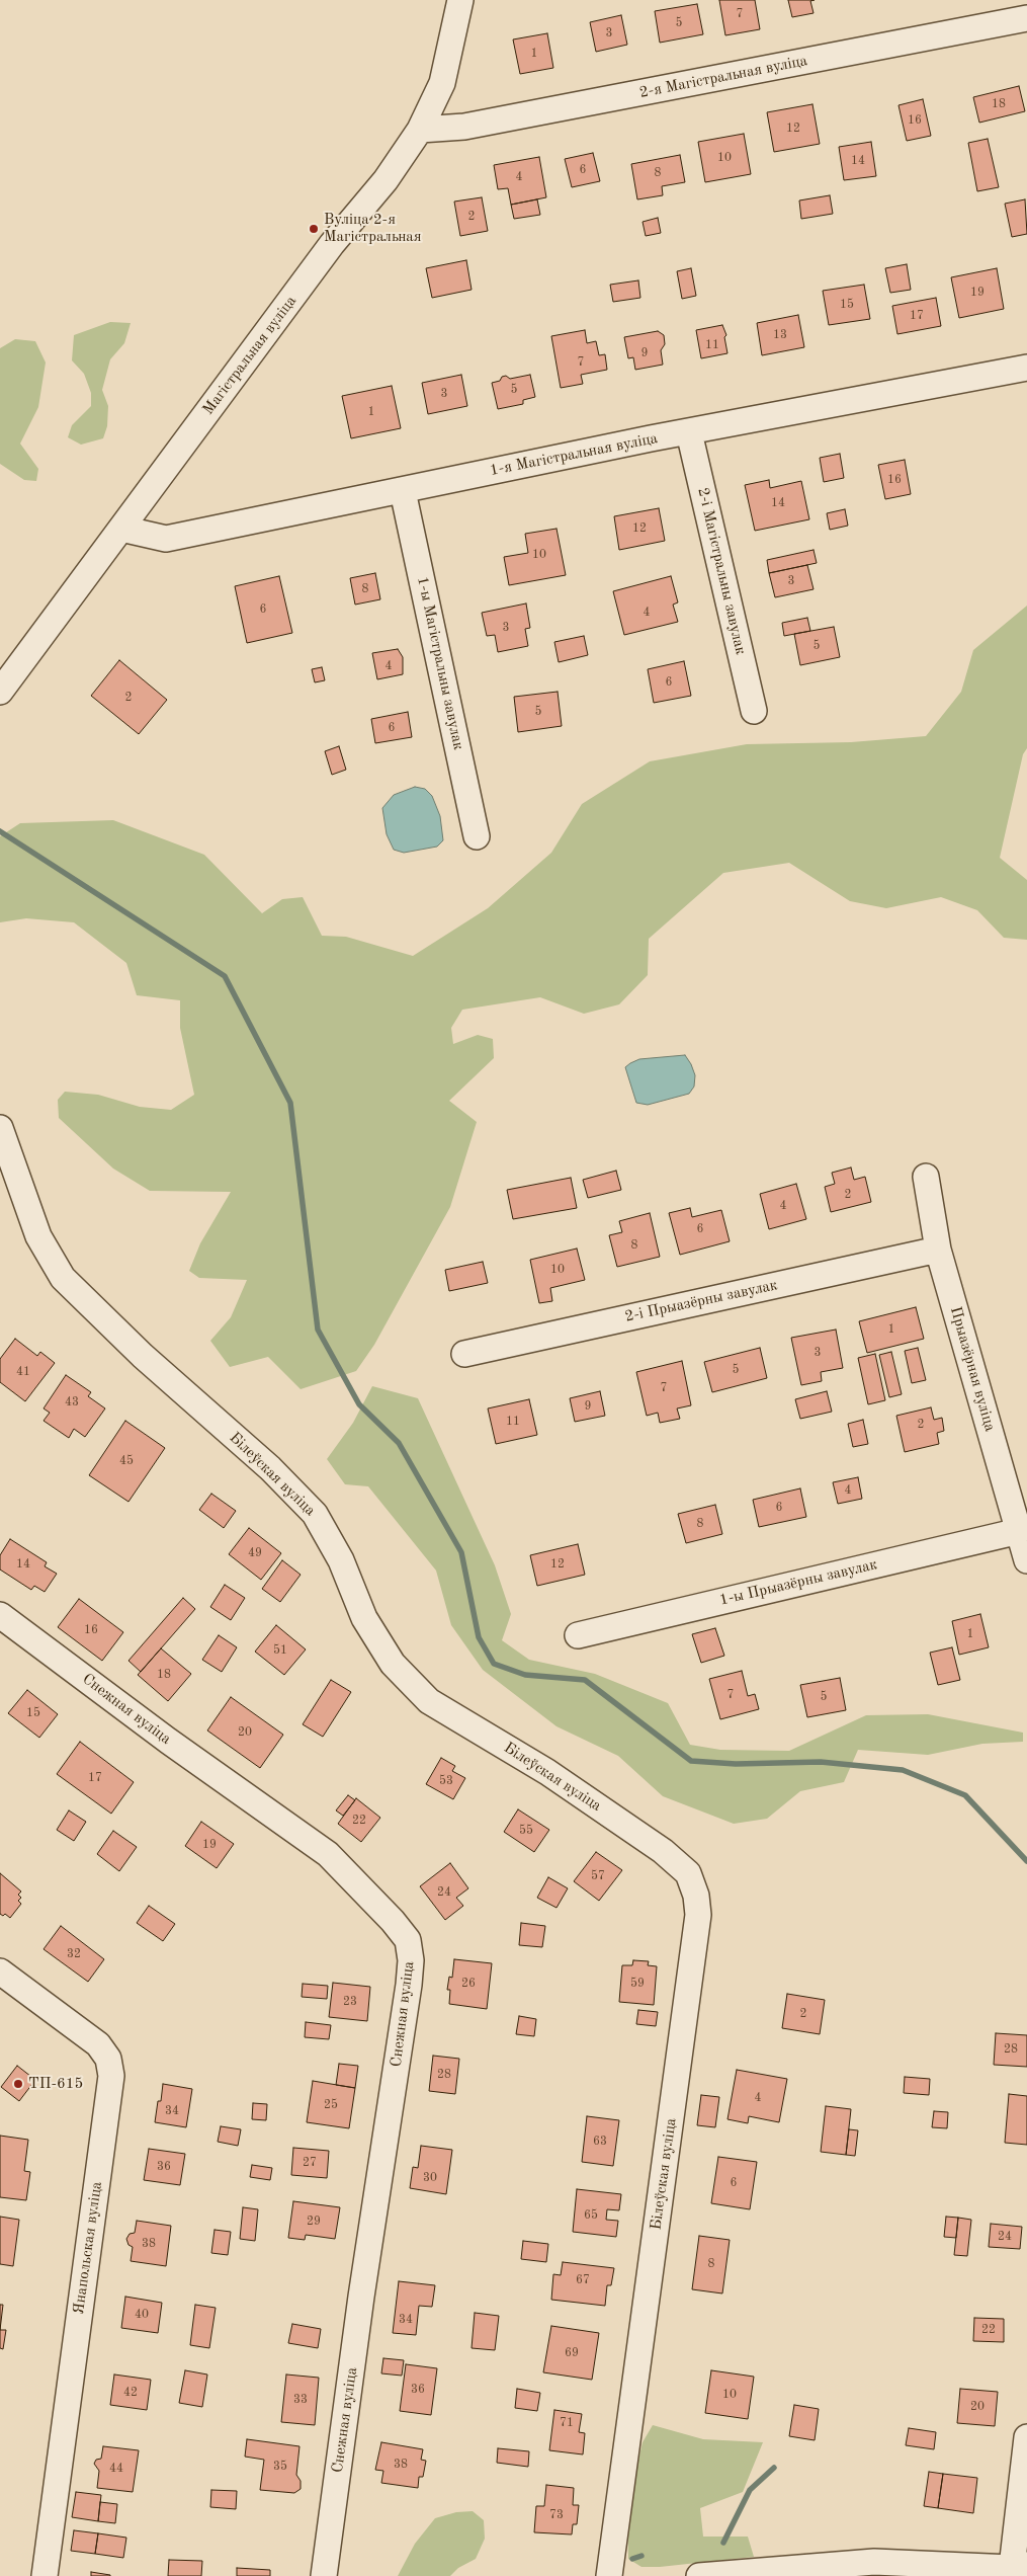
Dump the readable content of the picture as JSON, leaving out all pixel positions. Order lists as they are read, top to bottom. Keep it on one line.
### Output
{"streets":{"street":["2-я Магістральная вуліца","Магістральная вуліца","1-я Магістральная вуліца","2-і Магістральны завулак","1-ы Магістральны завулак","2-і Прыазёрны завулак","Прыазёрная вуліца","Білеўская вуліца","1-ы Прыазёрны завулак","Снежная вуліца","Янапольская вуліца"]},"crossings":[["2-я Магістральная вуліца","Магістральная вуліца"],["Магістральная вуліца","1-я Магістральная вуліца"],["1-я Магістральная вуліца","2-і Магістральны завулак"],["1-я Магістральная вуліца","1-ы Магістральны завулак"],["2-і Прыазёрны завулак","Прыазёрная вуліца"],["Прыазёрная вуліца","1-ы Прыазёрны завулак"]],"places":["Вуліца 2-я Магістральная","ТП-615"],"house_numbers":["7","5","3","1","18","16","12","10","14","6","8","4","2","19","15","17","13","11","9","7","5","3","1","16","14","12","10","3","8","6","4","3","5","4","6","2","5","6","2","4","6","8","10","1","3","5","41","7","43","9","11","2","45","4","6","8","49","14","12","16","1","51","18","7","5","15","20","17","53","22","55","19","57","24","32","26","59","23","2","28","28","4","25","34","63","27","36","30","6","65","29","24","38","8","67","40","34","22","69","36","42","10","33","20","71","38","35","44","73"]}
